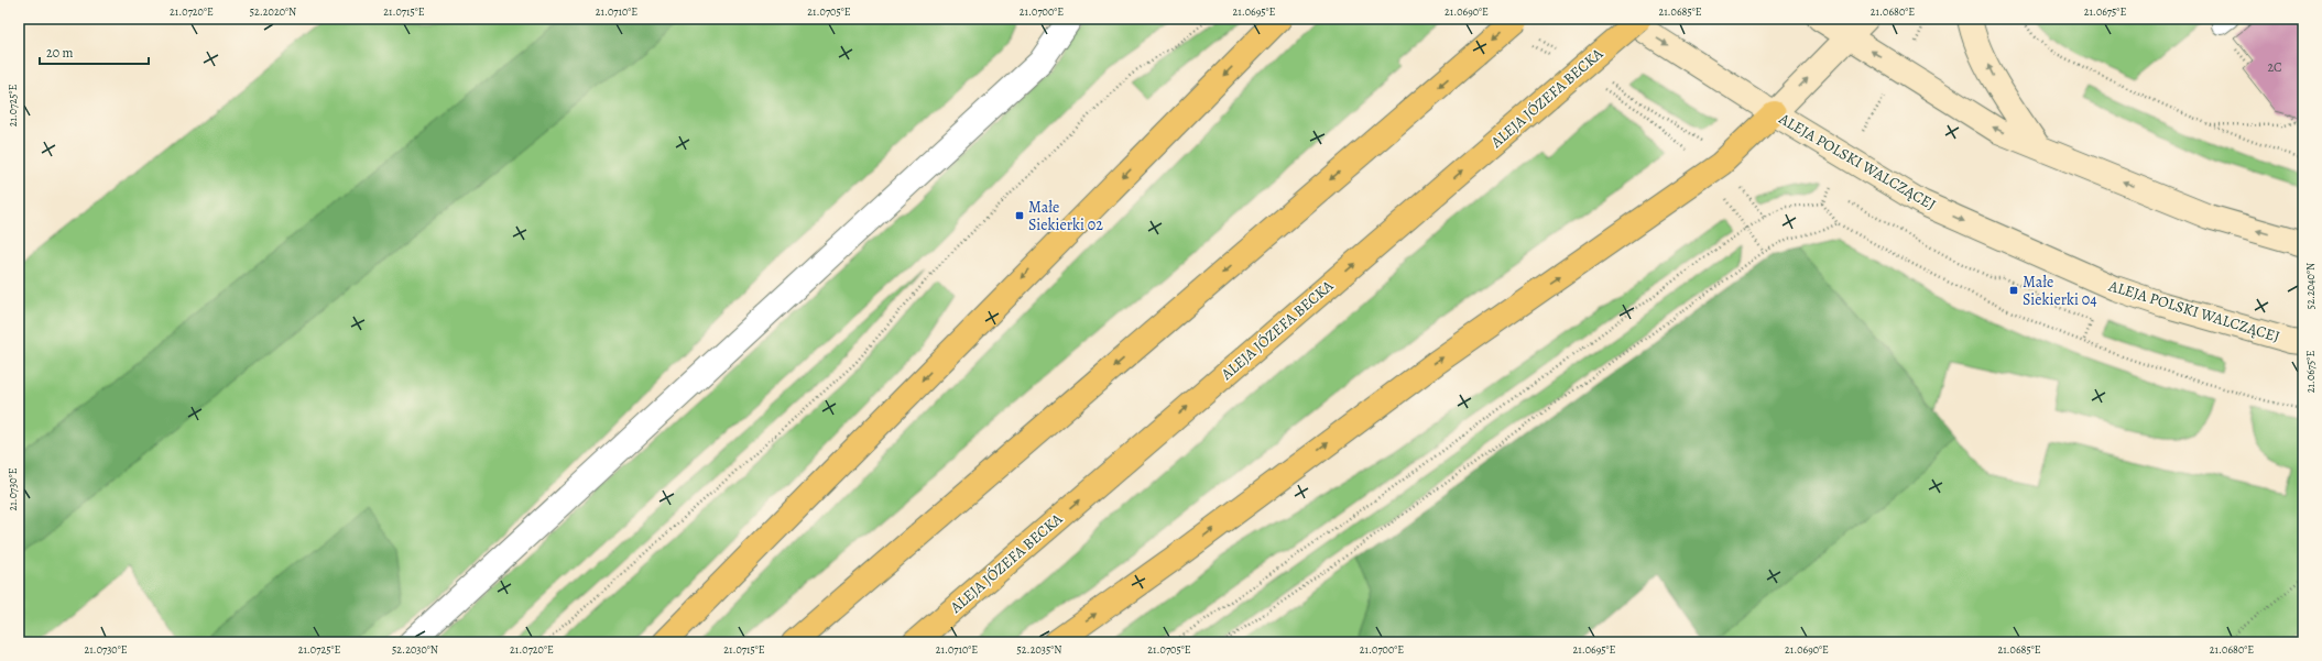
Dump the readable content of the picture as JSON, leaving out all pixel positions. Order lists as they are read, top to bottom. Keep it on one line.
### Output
{"streets":{"main road":["ALEJA JÓZEFA BECKA","ALEJA POLSKI WALCZĄCEJ"]},"places":{"transit":["Małe Siekierki 02","Małe Siekierki 04"]},"house_numbers":["2C"],"scale_bar":"20 m","coordinates":["21.0720°E","52.2020°N","21.0715°E","21.0710°E","21.0705°E","21.0700°E","21.0695°E","21.0690°E","21.0685°E","21.0680°E","21.0675°E","21.0725°E","52.2040°N","21.0730°E","52.2030°N","52.2035°N"]}
